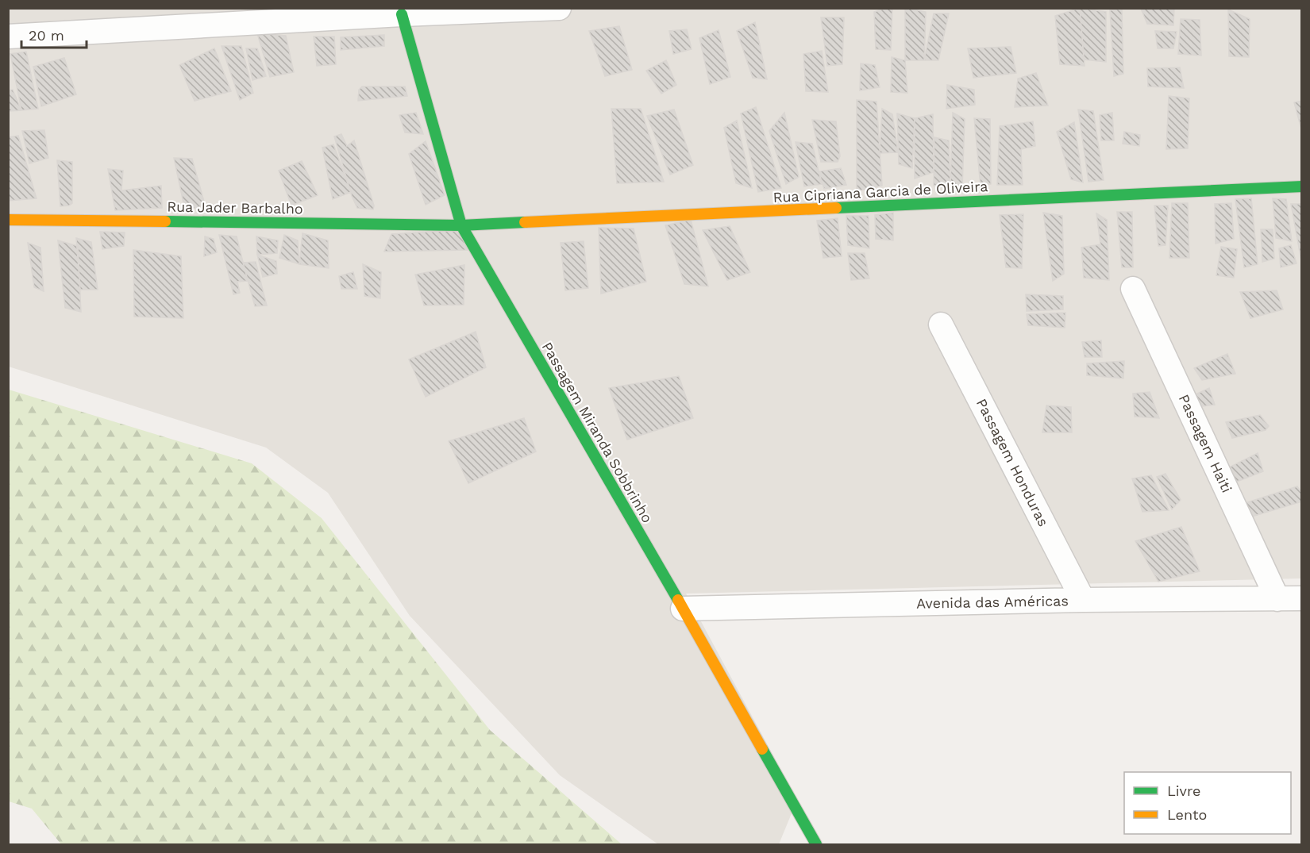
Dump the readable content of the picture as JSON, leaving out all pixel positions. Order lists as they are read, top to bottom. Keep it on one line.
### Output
{"streets":{"street":["Rua Cipriana Garcia de Oliveira","Rua Jader Barbalho","Passagem Miranda Sobbrinho","Passagem Haiti","Passagem Honduras","Avenida das Américas"]},"crossings":[["Rua Cipriana Garcia de Oliveira","Rua Jader Barbalho"],["Rua Cipriana Garcia de Oliveira","Passagem Miranda Sobbrinho"],["Rua Jader Barbalho","Passagem Miranda Sobbrinho"],["Passagem Miranda Sobbrinho","Avenida das Américas"],["Passagem Haiti","Avenida das Américas"],["Passagem Honduras","Avenida das Américas"]],"legend":["Livre","Lento"],"scale_bar":"20 m"}
